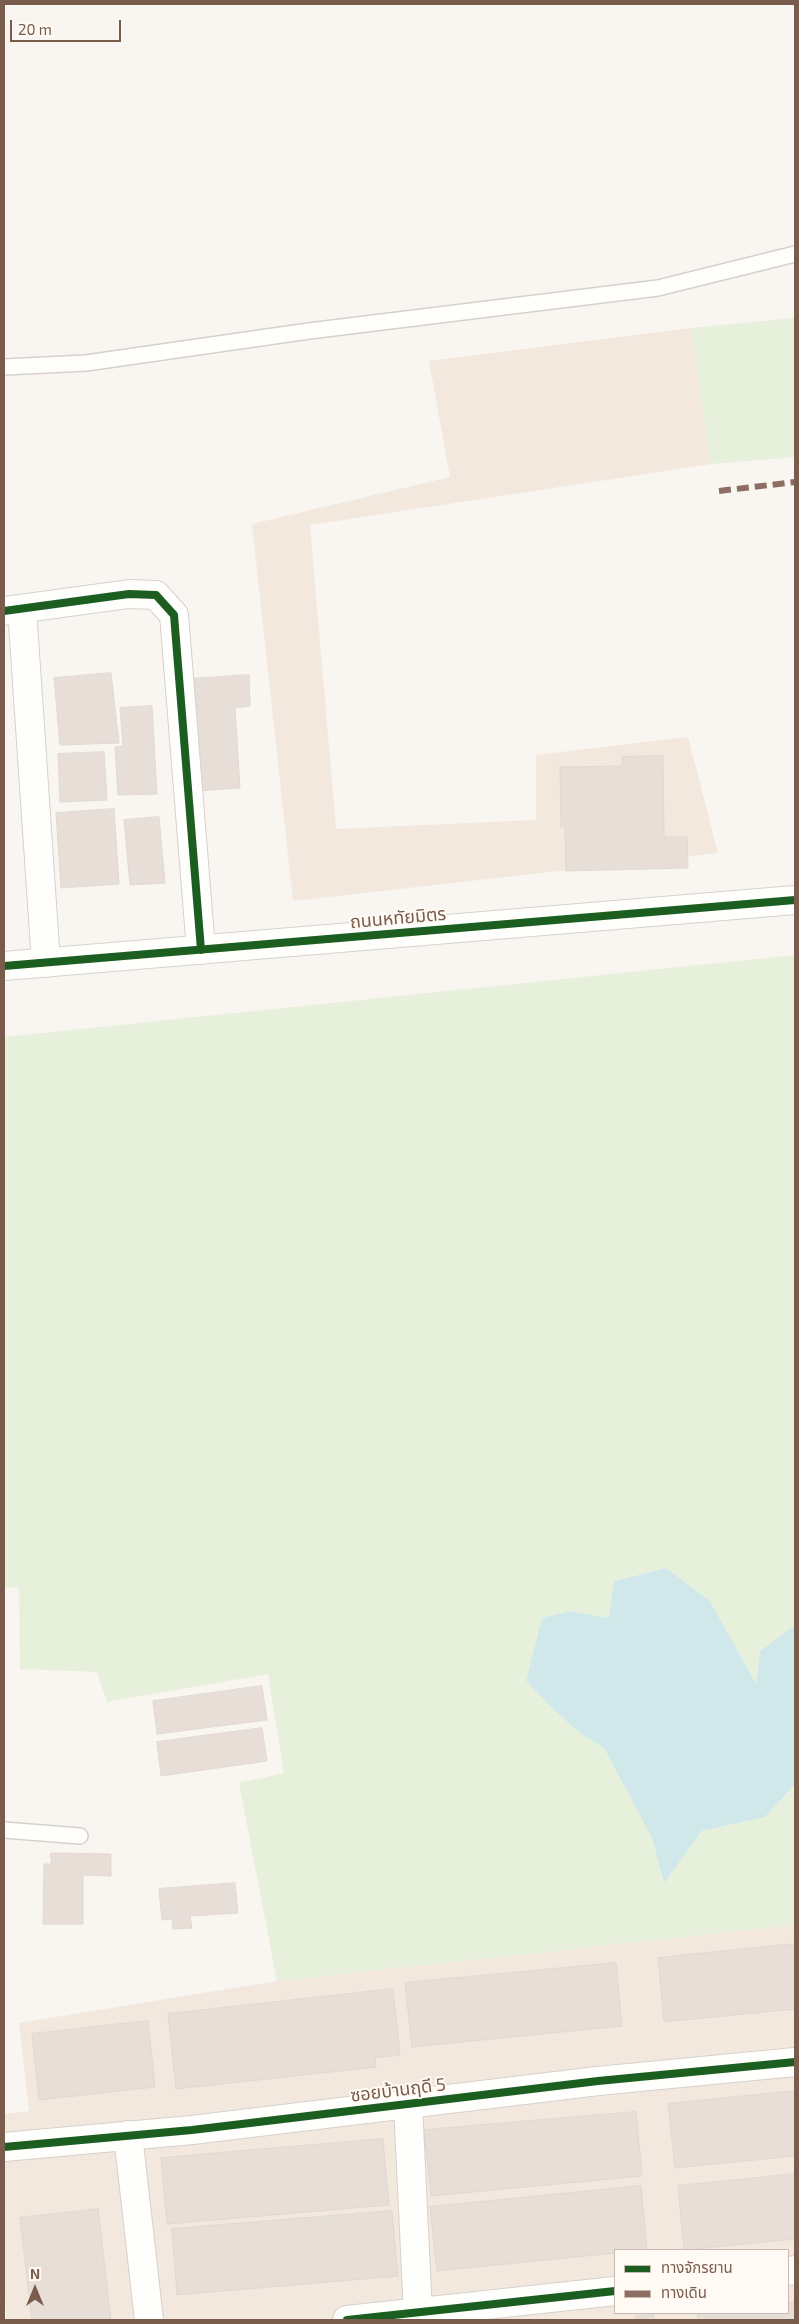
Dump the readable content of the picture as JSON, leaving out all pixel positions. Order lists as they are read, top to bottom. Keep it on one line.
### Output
{"streets":{"street":["ถนนหทัยมิตร","ซอยบ้านฤดี 5"]},"legend":["ทางจักรยาน","ทางเดิน"],"scale_bar":"20 m","north":"top"}
